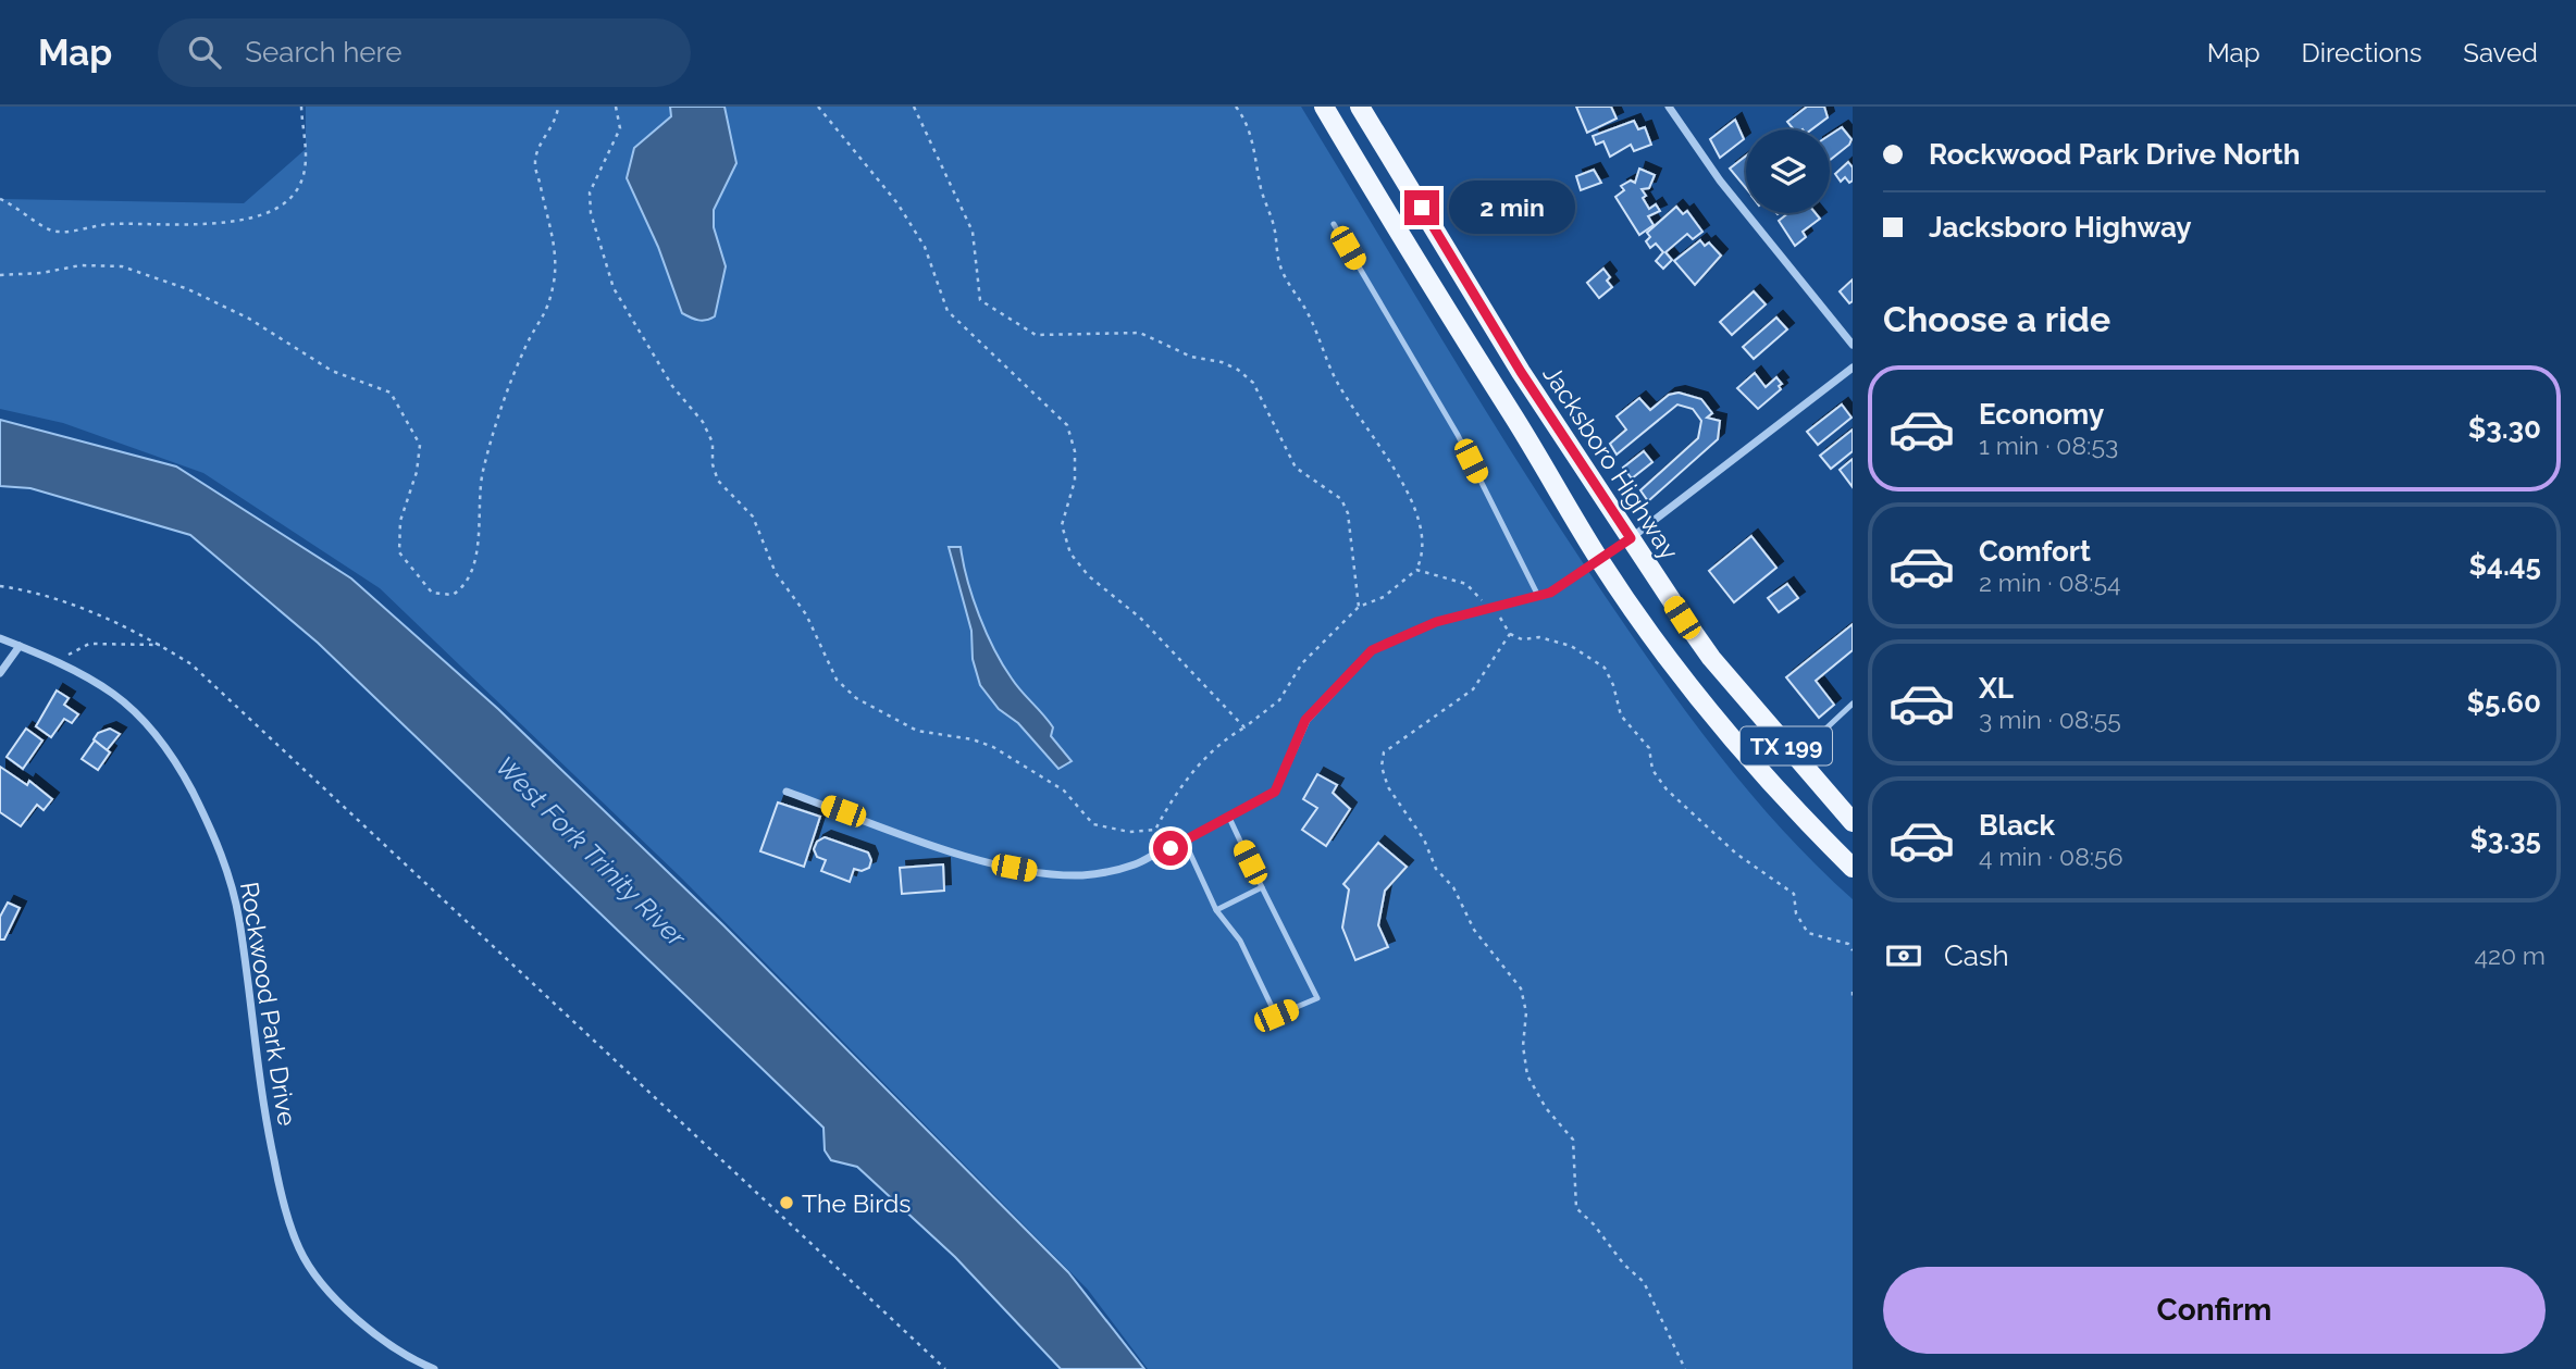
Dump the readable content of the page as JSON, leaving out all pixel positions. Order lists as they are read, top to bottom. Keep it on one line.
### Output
{"streets":{"main road":["Jacksboro Highway","TX 199"],"street":["Rockwood Park Drive"]},"water":["West Fork Trinity River"],"places":["The Birds"],"page":{"header":"Map","search":"Search here","nav":["Map","Directions","Saved"],"banner":["Rockwood Park Drive North","Jacksboro Highway"],"bubble":"2 min","heading":"Choose a ride","list":[{"name":"Economy","note":"1 min · 08:53","value":"$3.30"},{"name":"Comfort","note":"2 min · 08:54","value":"$4.45"},{"name":"XL","note":"3 min · 08:55","value":"$5.60"},{"name":"Black","note":"4 min · 08:56","value":"$3.35"}],"pay":["Cash","420 m"],"buttons":"Confirm"}}
